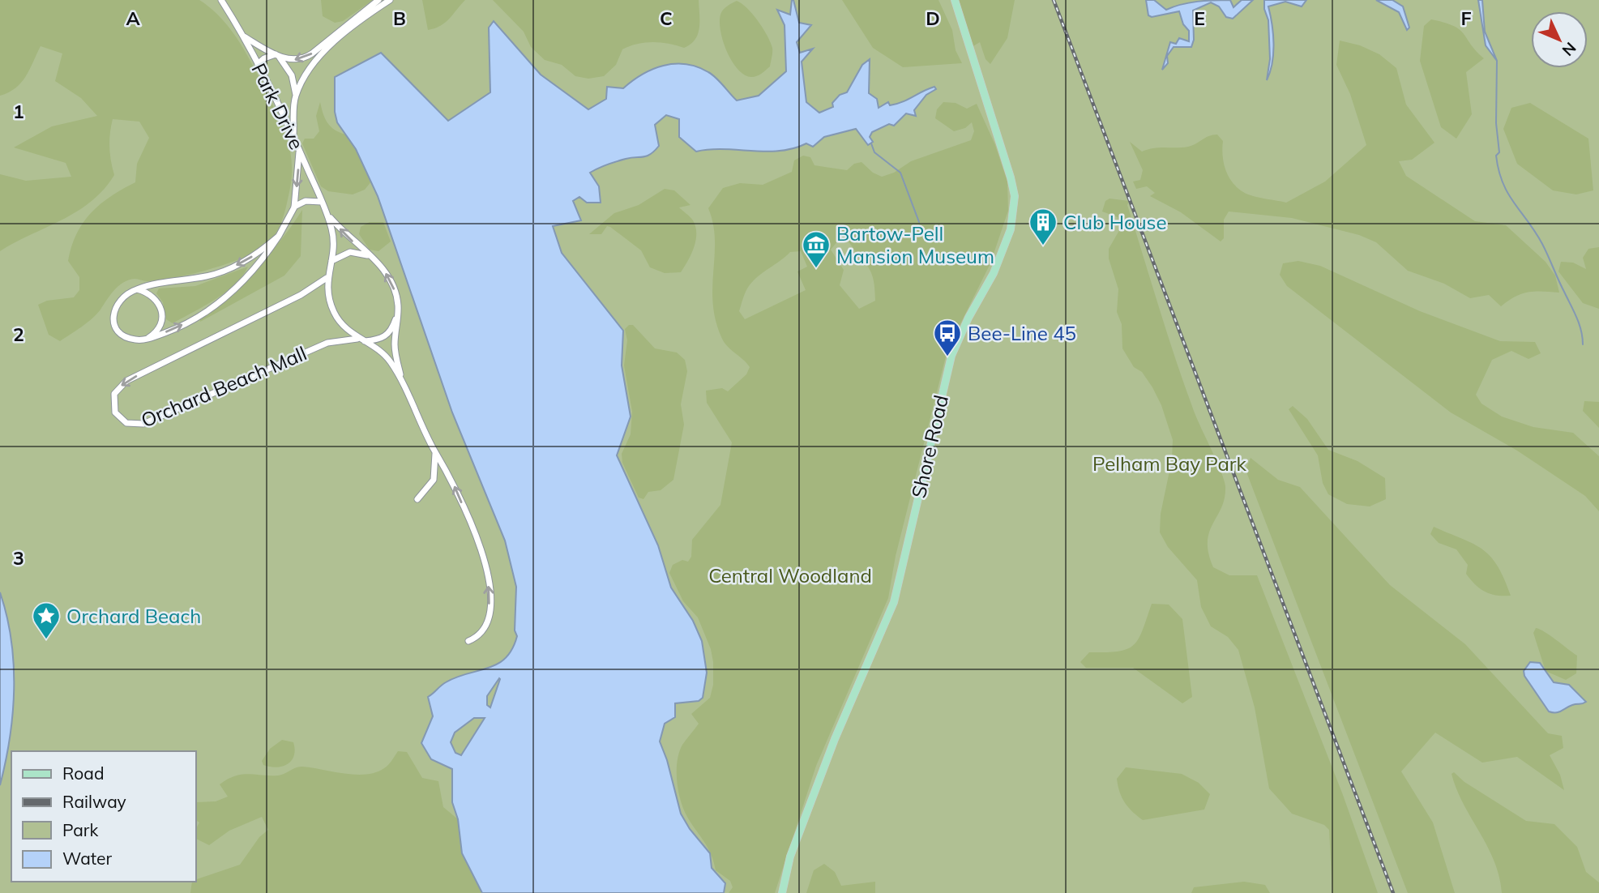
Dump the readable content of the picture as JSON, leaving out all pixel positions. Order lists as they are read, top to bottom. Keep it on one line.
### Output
{"streets":{"main road":["Shore Road"],"street":["Park Drive","Orchard Beach Mall"]},"crossings":[["Park Drive","Orchard Beach Mall"]],"parks":["Pelham Bay Park","Central Woodland"],"places":{"building":["Club House"],"museum":["Bartow-Pell Mansion Museum"],"bus stop":["Bee-Line 45"],"place":["Orchard Beach"]},"legend":["Road","Railway","Park","Water"],"north":"bottom right","grid":{"columns":["A","B","C","D","E","F"],"rows":["1","2","3"]}}
